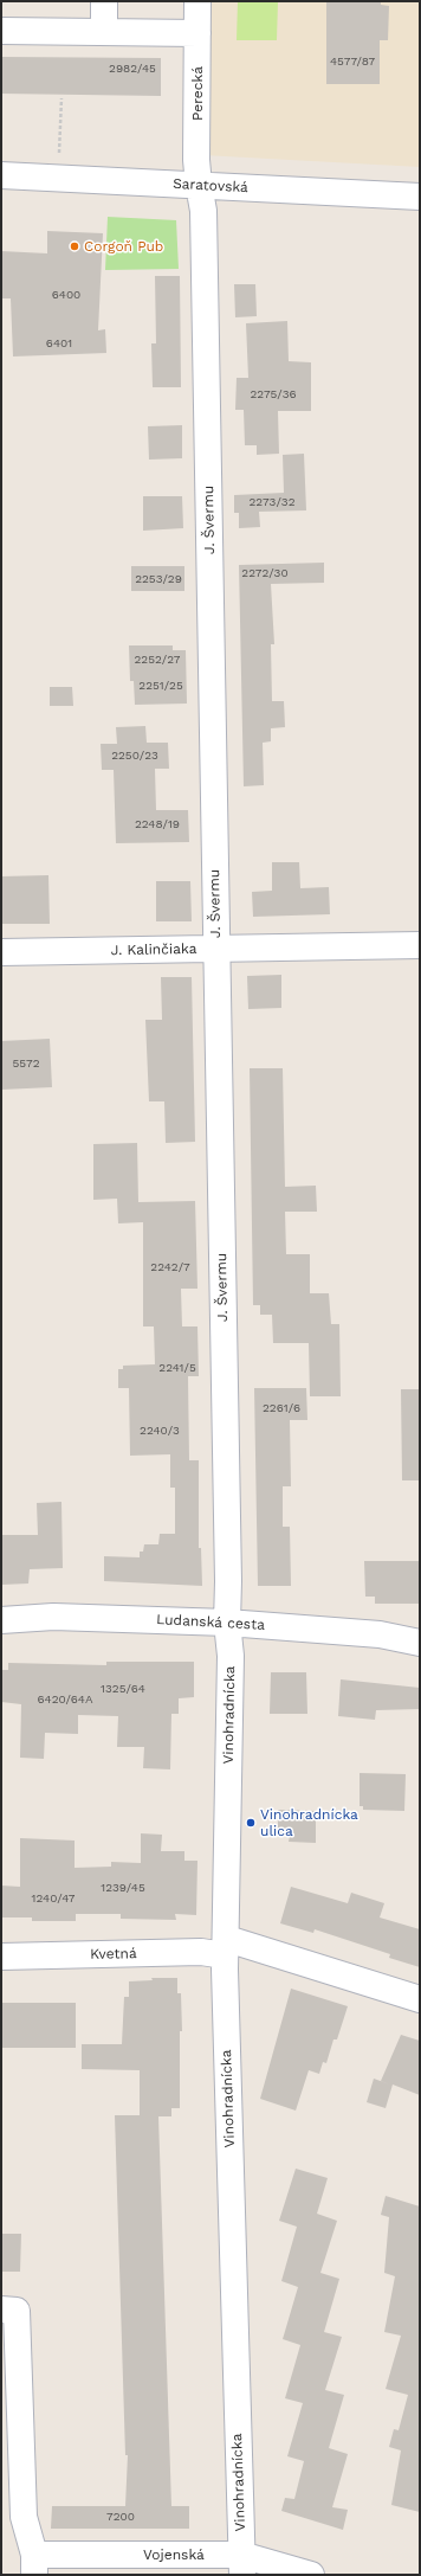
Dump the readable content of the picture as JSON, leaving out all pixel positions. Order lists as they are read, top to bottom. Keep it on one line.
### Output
{"streets":{"street":["Perecká","Saratovská","J. Švermu","J. Kalinčiaka","Ludanská cesta","Vinohradnícka","Kvetná","Vojenská"]},"crossings":[["Perecká","Saratovská"],["Perecká","J. Švermu"],["Saratovská","J. Švermu"],["J. Švermu","J. Kalinčiaka"],["J. Švermu","Ludanská cesta"],["J. Švermu","Vinohradnícka"],["Ludanská cesta","Vinohradnícka"],["Vinohradnícka","Kvetná"],["Vinohradnícka","Vojenská"]],"places":["Corgoň Pub","Vinohradnícka ulica"],"house_numbers":["4577/87","2982/45","6400","6401","2275/36","2273/32","2272/30","2253/29","2252/27","2251/25","2250/23","2248/19","5572","2242/7","2241/5","2261/6","2240/3","1325/64","6420/64A","1239/45","1240/47","7200"]}
